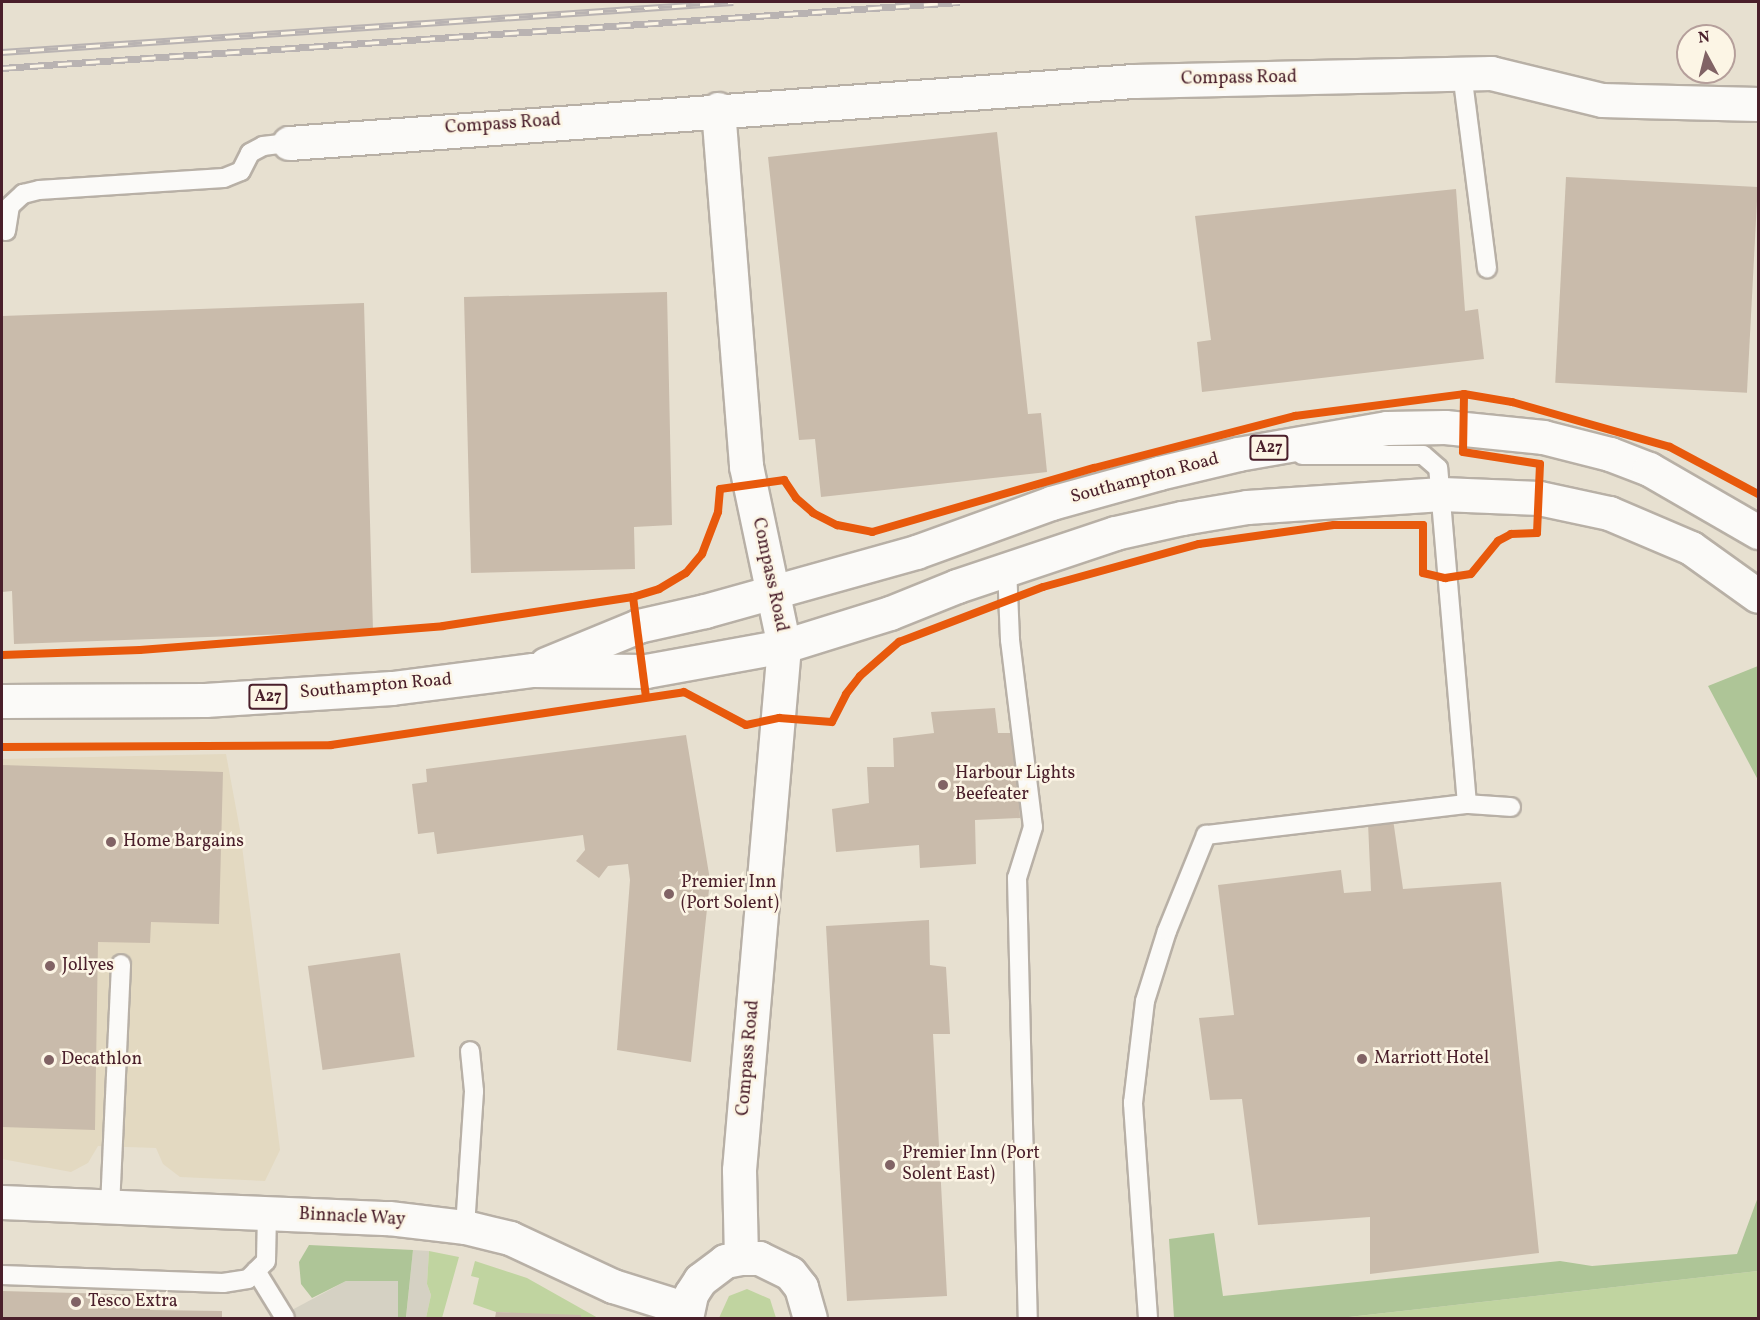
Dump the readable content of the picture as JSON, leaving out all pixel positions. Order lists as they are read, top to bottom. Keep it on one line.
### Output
{"streets":{"street":["Compass Road","A27","Southampton Road","Binnacle Way"]},"crossings":[["Compass Road","Southampton Road"]],"places":["Harbour Lights Beefeater","Home Bargains","Premier Inn (Port Solent)","Jollyes","Marriott Hotel","Decathlon","Premier Inn (Port Solent East)","Tesco Extra"],"north":"top"}
